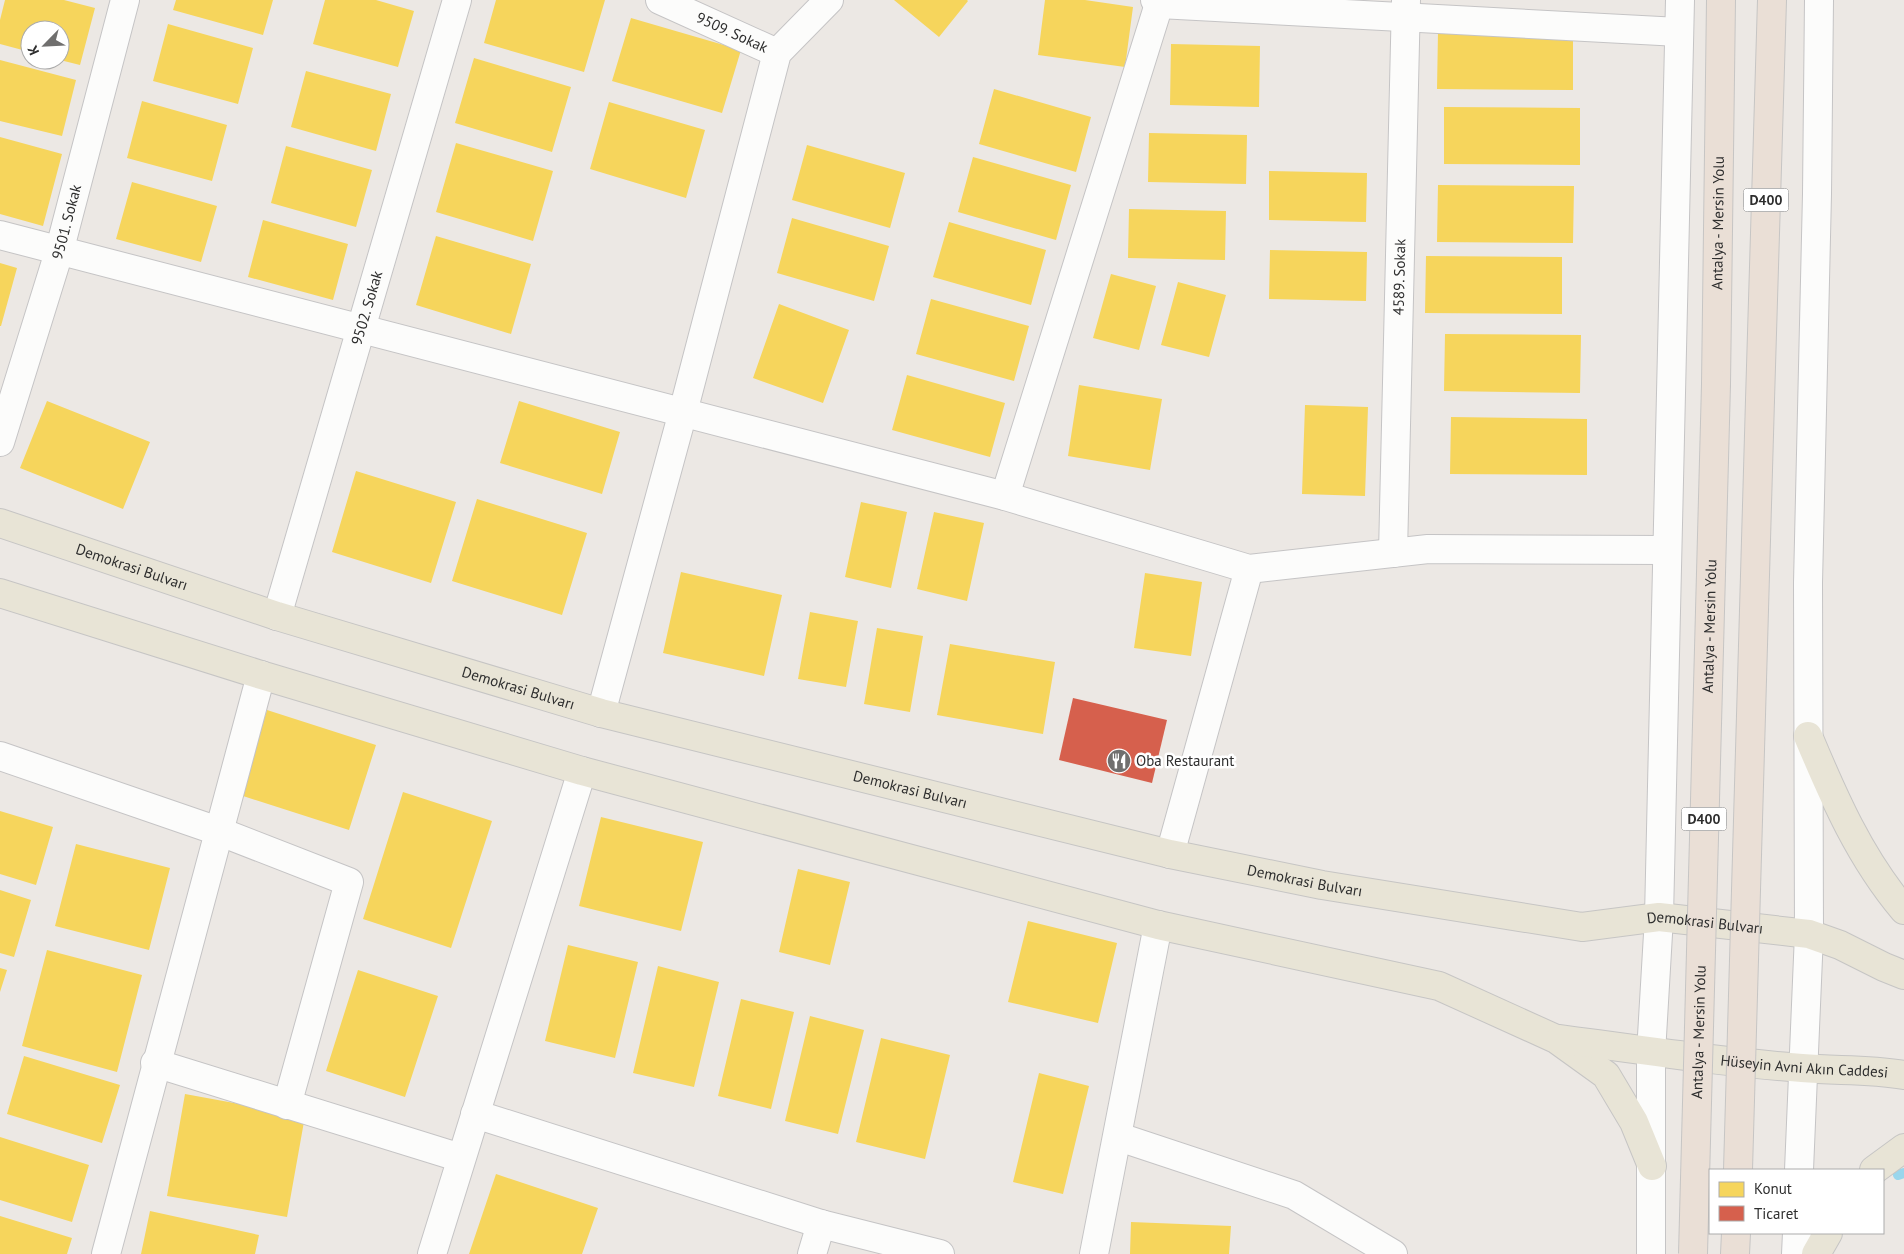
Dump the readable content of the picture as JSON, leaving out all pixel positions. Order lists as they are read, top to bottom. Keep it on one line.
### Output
{"streets":{"highway":["D400","Antalya - Mersin Yolu"],"main road":["Demokrasi Bulvarı","Hüseyin Avni Akın Caddesi"],"street":["9509. Sokak","9501. Sokak","4589. Sokak","9502. Sokak"]},"crossings":[["9502. Sokak","Demokrasi Bulvarı"]],"places":{"restaurant":["Oba Restaurant"]},"legend":["Konut","Ticaret"],"north":"bottom left"}
